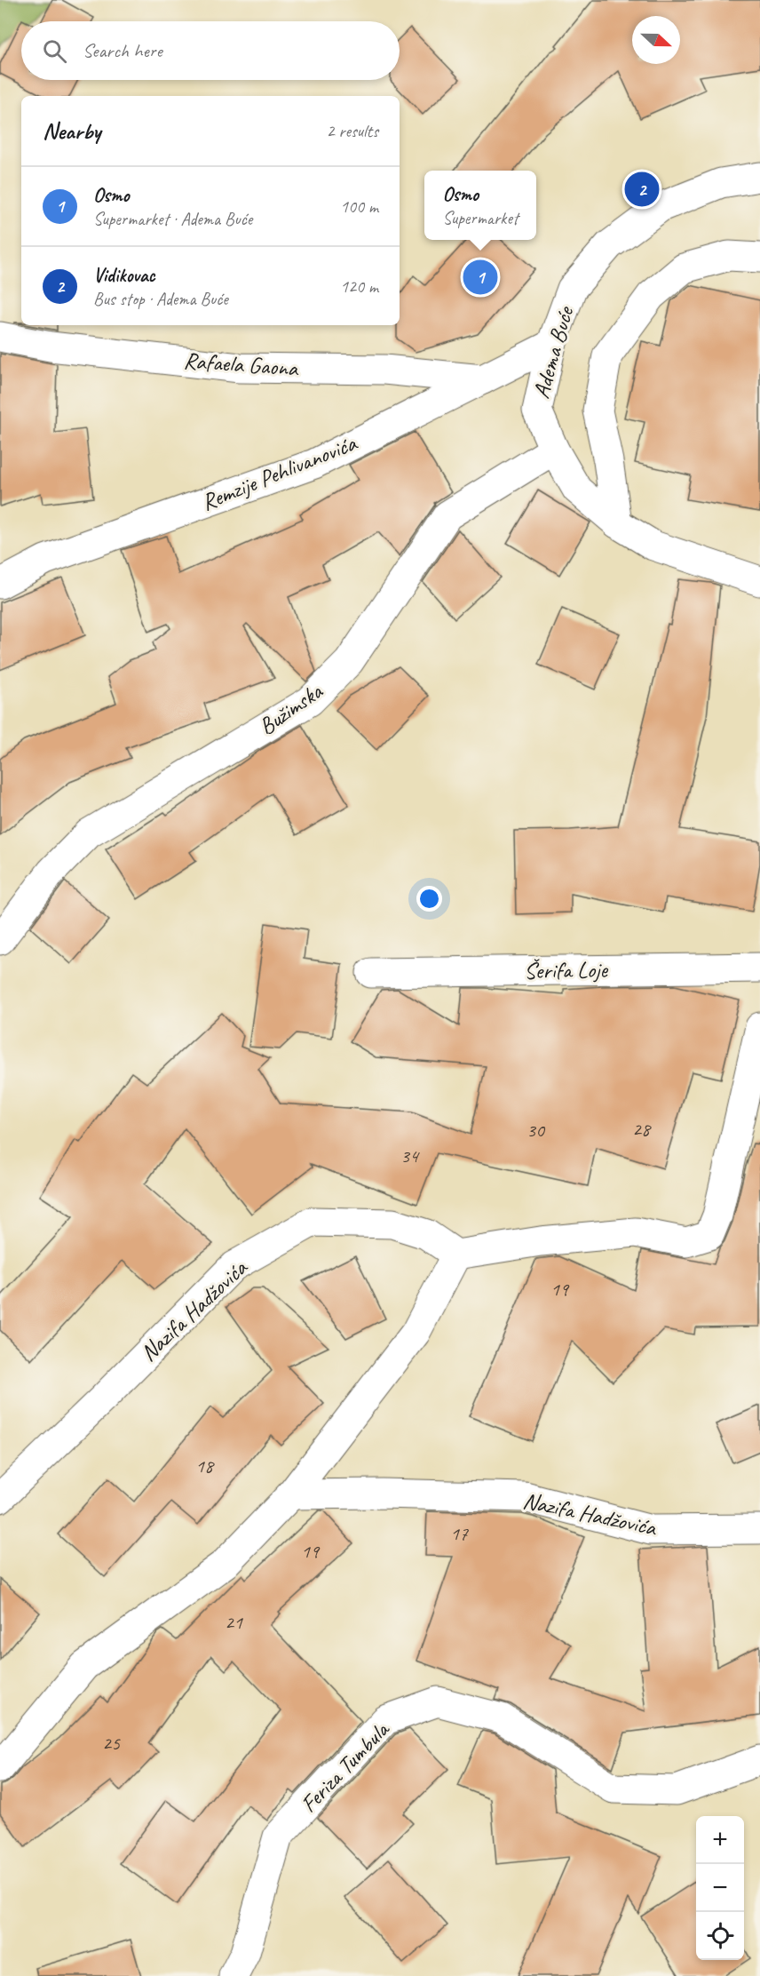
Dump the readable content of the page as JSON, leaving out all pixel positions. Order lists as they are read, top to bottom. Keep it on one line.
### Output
{"streets":{"street":["Adema Buće","Rafaela Gaona","Remzije Pehlivanovića","Bužimska","Šerifa Loje","Nazifa Hadžovića","Feriza Tumbula"]},"crossings":[["Adema Buće","Remzije Pehlivanovića"],["Adema Buće","Bužimska"],["Rafaela Gaona","Remzije Pehlivanovića"]],"house_numbers":["28","30","34","19","18","17","19","21","25"],"north":"right","page":{"search":"Search here","heading":["Nearby","2 results"],"list":[{"mark":"1","name":"Osmo","note":"Supermarket · Adema Buće","value":"100 m"},{"mark":"2","name":"Vidikovac","note":"Bus stop · Adema Buće","value":"120 m"}],"pins":["2","1"],"popup":["Osmo","Supermarket"],"map_buttons":["+","−"]}}
